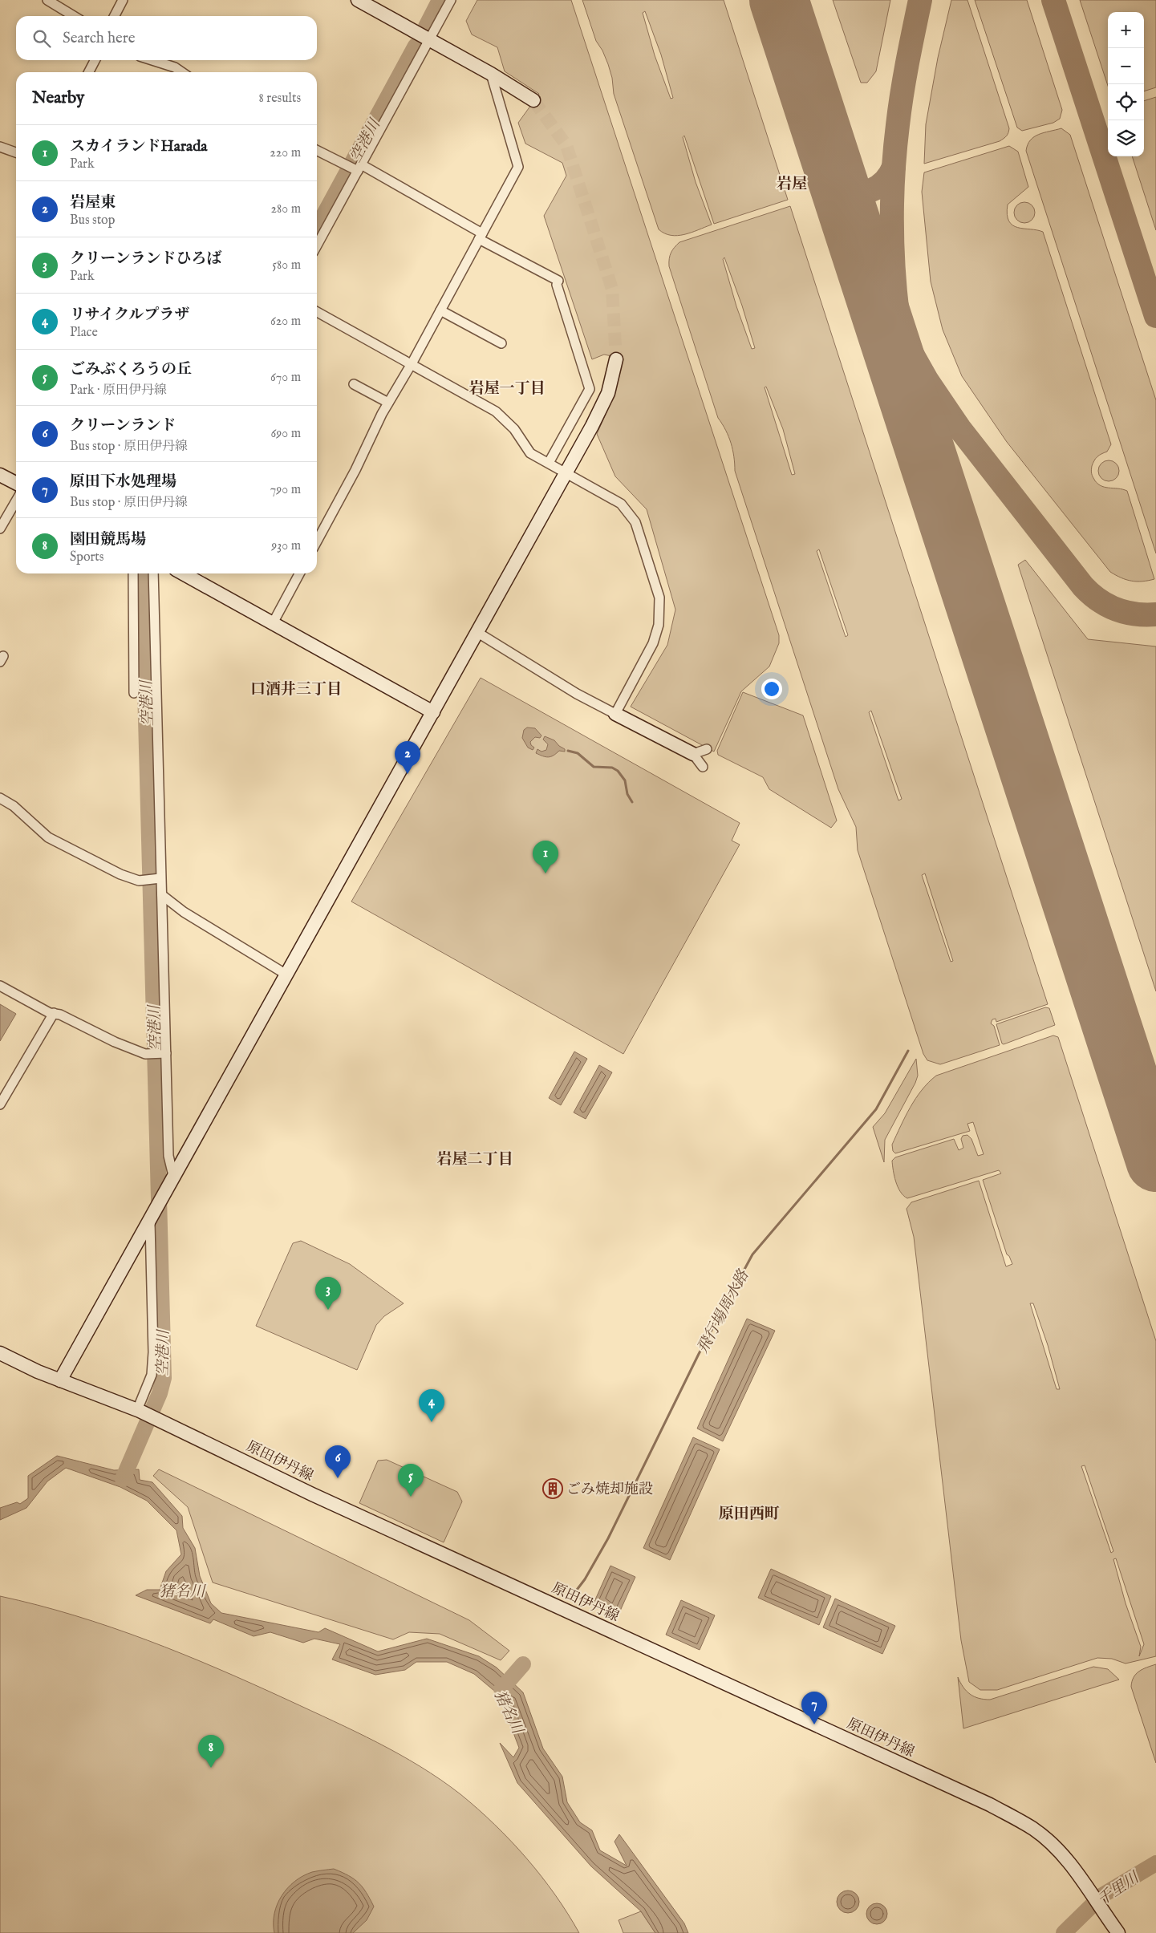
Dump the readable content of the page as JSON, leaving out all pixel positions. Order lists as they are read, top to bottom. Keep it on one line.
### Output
{"streets":{"street":["原田伊丹線"]},"districts":["岩屋","岩屋一丁目","口酒井三丁目","岩屋二丁目","原田西町"],"water":["空港川","飛行場周水路","猪名川","千里川"],"places":{"building":["ごみ焼却施設"]},"page":{"map_buttons":["+","−"],"search":"Search here","heading":["Nearby","8 results"],"list":[{"mark":"1","name":"スカイランドHarada","note":"Park","value":"220 m"},{"mark":"2","name":"岩屋東","note":"Bus stop","value":"280 m"},{"mark":"3","name":"クリーンランドひろば","note":"Park","value":"580 m"},{"mark":"4","name":"リサイクルプラザ","note":"Place","value":"620 m"},{"mark":"5","name":"ごみぶくろうの丘","note":"Park · 原田伊丹線","value":"670 m"},{"mark":"6","name":"クリーンランド","note":"Bus stop · 原田伊丹線","value":"690 m"},{"mark":"7","name":"原田下水処理場","note":"Bus stop · 原田伊丹線","value":"790 m"},{"mark":"8","name":"園田競馬場","note":"Sports","value":"930 m"}],"pins":["2","1","3","4","6","5","7","8"]}}
